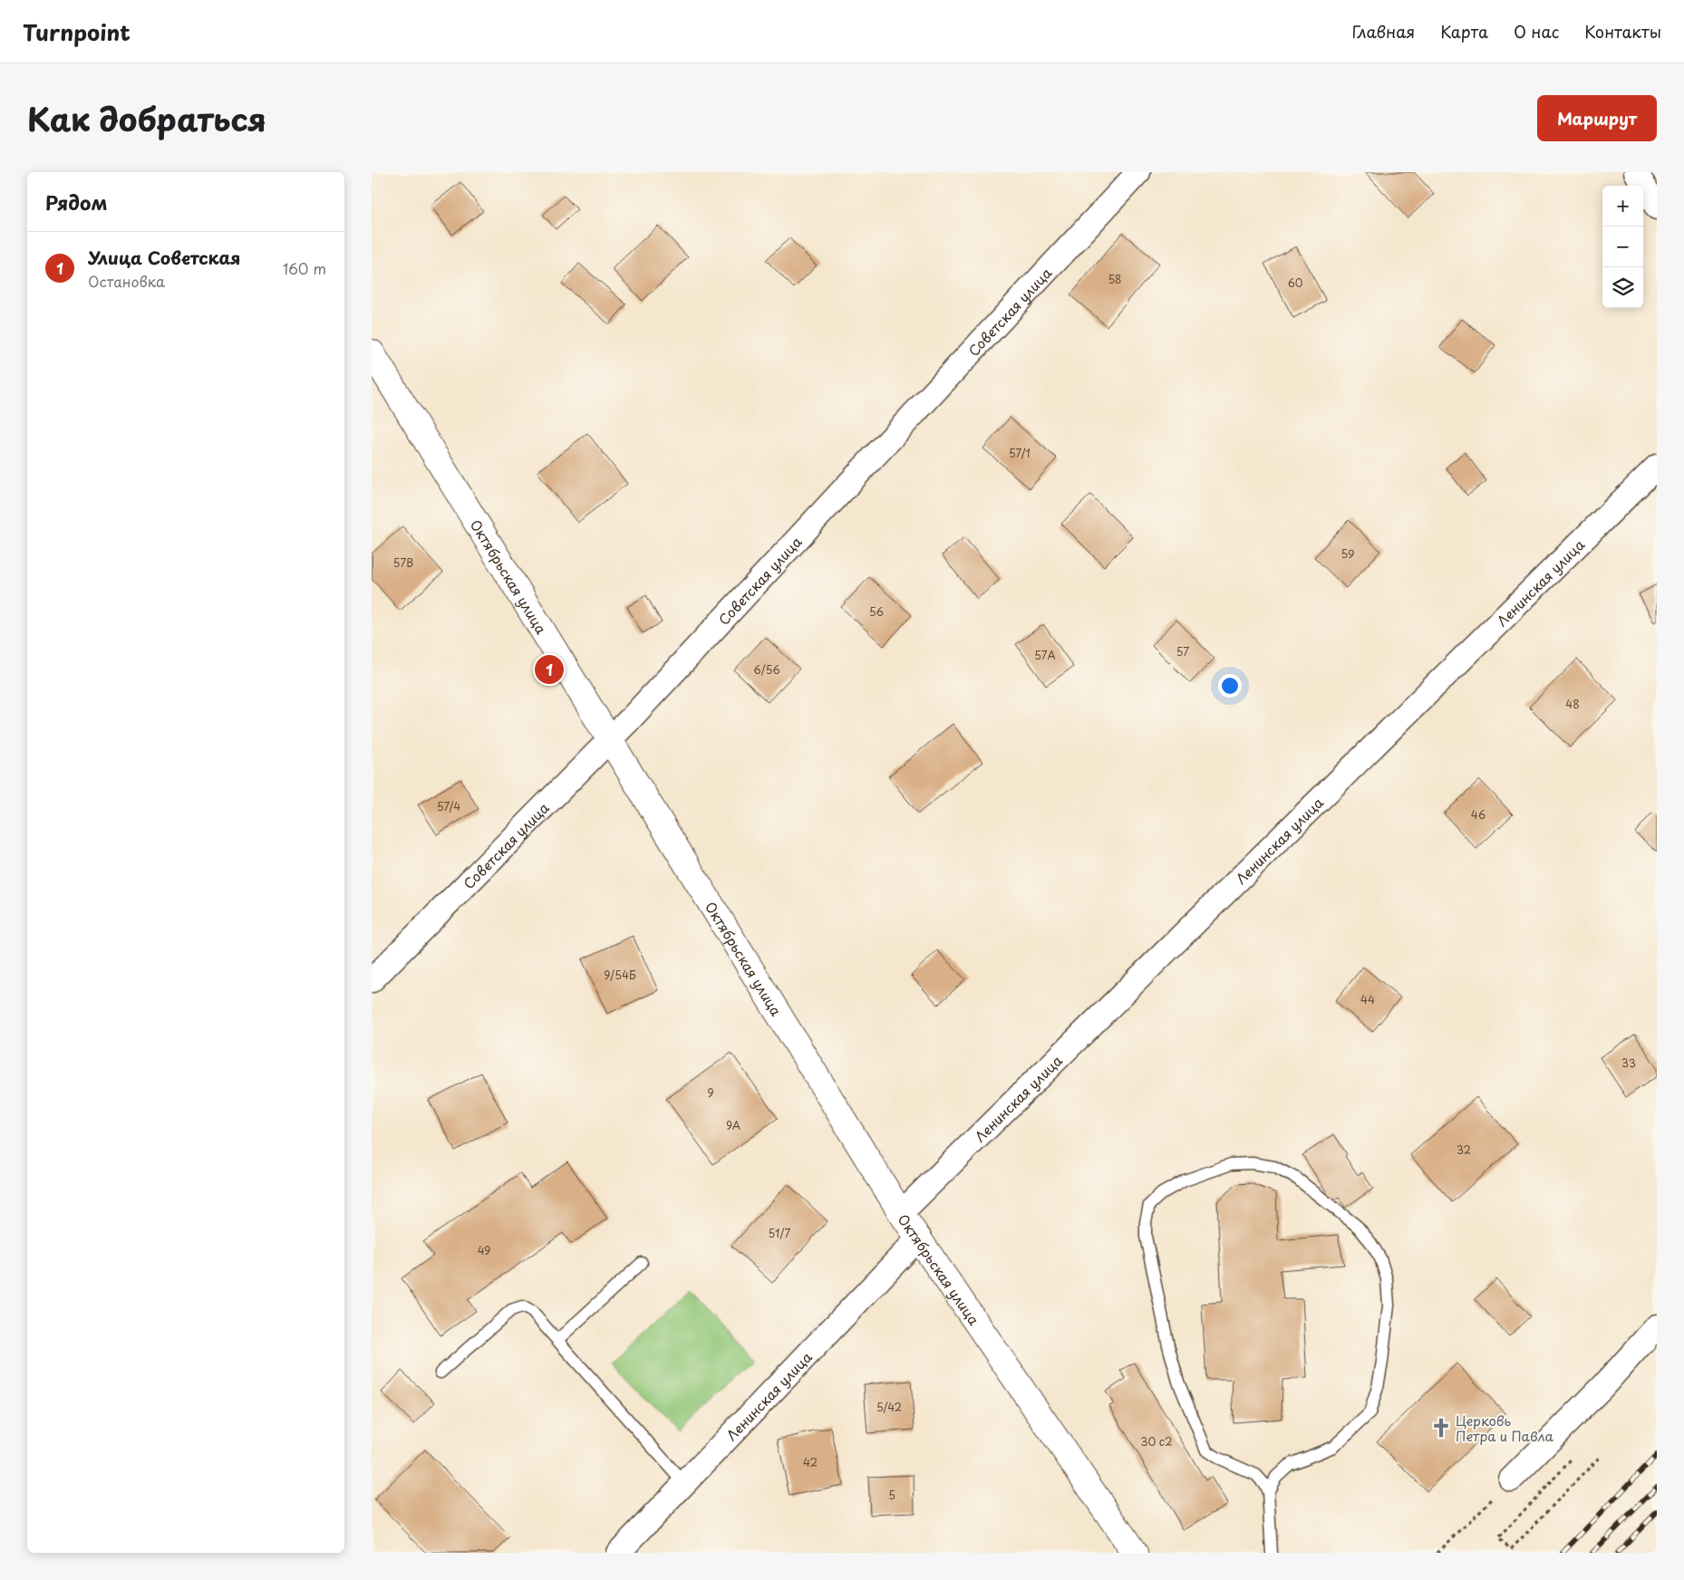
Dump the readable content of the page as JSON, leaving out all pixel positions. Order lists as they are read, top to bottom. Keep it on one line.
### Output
{"streets":{"main road":["Октябрьская улица"],"street":["Советская улица","Ленинская улица"]},"crossings":[["Советская улица","Октябрьская улица"],["Октябрьская улица","Ленинская улица"]],"places":{"church":["Церковь Петра и Павла"]},"house_numbers":["58","60","57/1","59","57В","56","57","57А","6/56","48","57/4","46","9/54Б","44","33","9","9А","32","51/7","49","5/42","30 с2","42","5"],"page":{"header":"Turnpoint","nav":["Главная","Карта","О нас","Контакты"],"title":"Как добраться","buttons":"Маршрут","heading":"Рядом","map_buttons":["+","−"],"list":[{"mark":"1","name":"Улица Советская","note":"Остановка","value":"160 m"}],"pins":"1"}}
